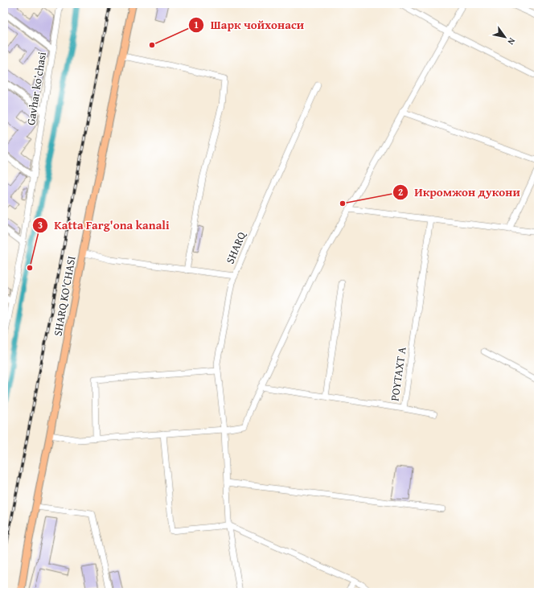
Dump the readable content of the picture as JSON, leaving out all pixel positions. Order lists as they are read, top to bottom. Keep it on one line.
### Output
{"streets":{"main road":["SHARQ KO'CHASI"],"street":["Gavhar koʻchasi","SHARQ","POYTAXT A"]},"places":["Шарк чойхонаси","Икромжон дукони","Katta Farg'ona kanali"],"north":"bottom right"}
